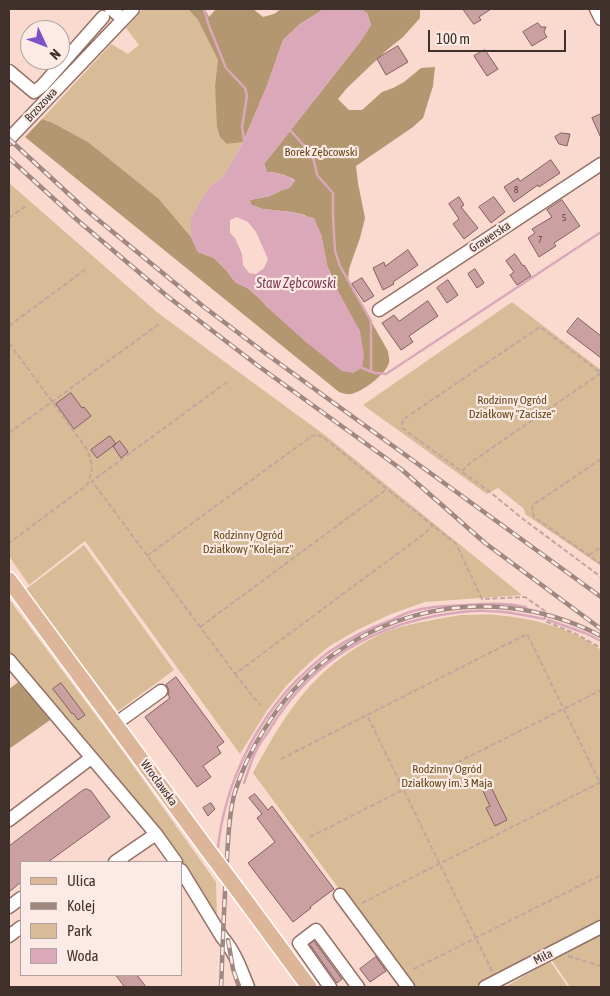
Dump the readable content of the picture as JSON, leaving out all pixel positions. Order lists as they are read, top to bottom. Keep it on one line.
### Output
{"streets":{"main road":["Wrocławska"],"street":["Brzozowa","Grawerska","Miła"]},"water":["Staw Zębcowski"],"parks":["Borek Zębcowski","Rodzinny Ogród Działkowy \"Zacisze\"","Rodzinny Ogród Działkowy \"Kolejarz\"","Rodzinny Ogród Działkowy im. 3 Maja"],"house_numbers":["8","5","7"],"legend":["Ulica","Kolej","Park","Woda"],"scale_bar":"100 m","north":"bottom right"}
